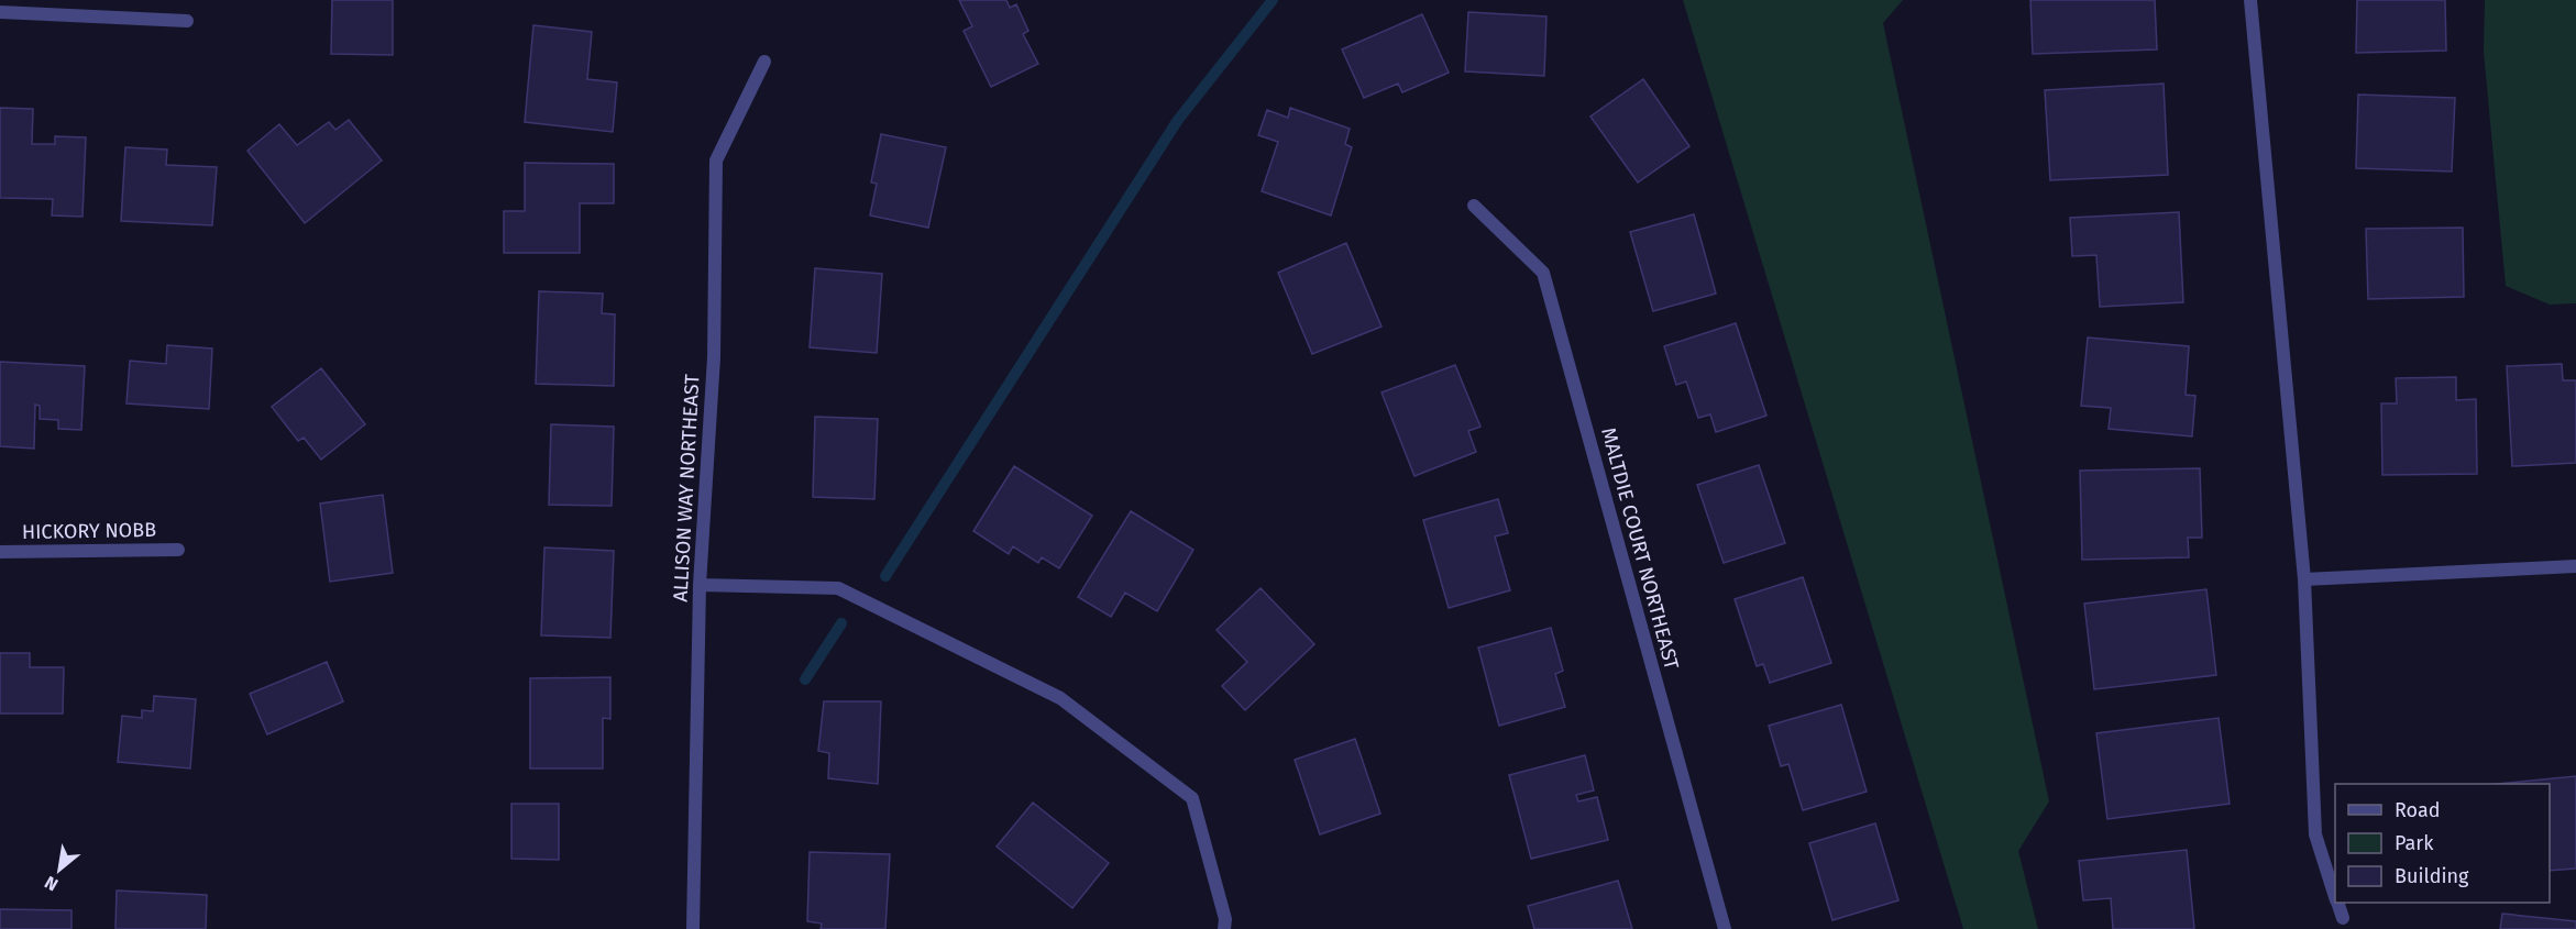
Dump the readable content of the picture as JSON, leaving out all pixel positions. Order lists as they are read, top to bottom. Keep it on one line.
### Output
{"streets":{"street":["ALLISON WAY NORTHEAST","HICKORY NOBB","MALTDIE COURT NORTHEAST"]},"legend":["Road","Park","Building"],"north":"bottom left"}
